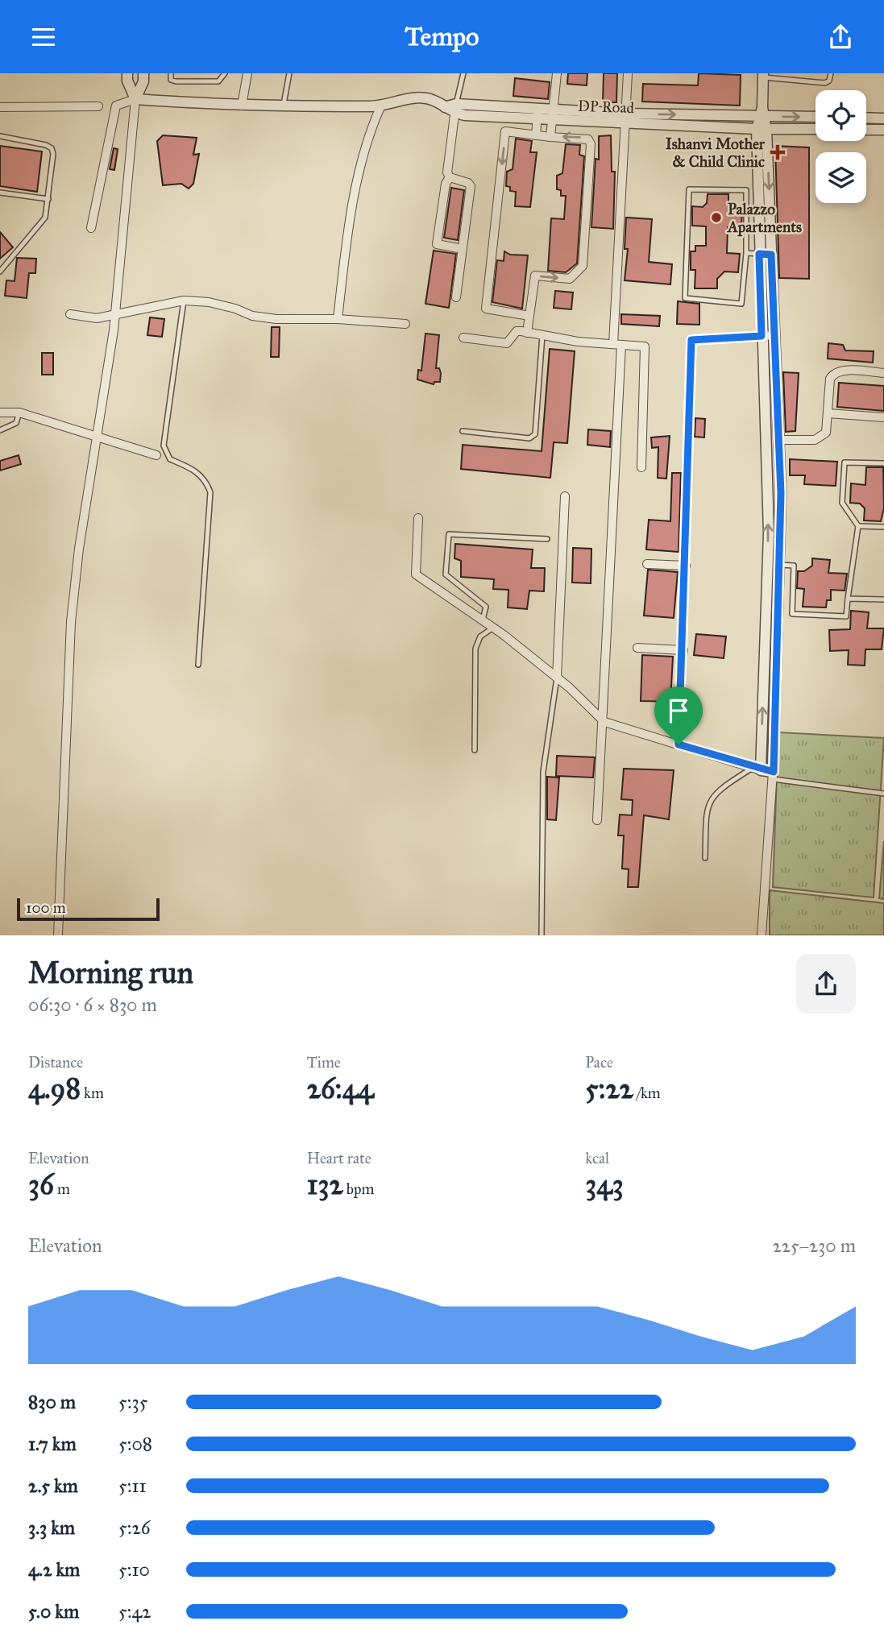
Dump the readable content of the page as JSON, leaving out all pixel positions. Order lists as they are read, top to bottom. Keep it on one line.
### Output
{"streets":{"street":["DP Road"]},"places":{"health":["Ishanvi Mother & Child Clinic"],"other":["Palazzo Apartments"]},"scale_bar":"100 m","page":{"header":"Tempo","scale":"100 m","heading":["Morning run","06:30 · 6 × 830 m"],"stats":[["Distance","4.98 km"],["Time","26:44"],["Pace","5:22 /km"],["Elevation","36 m"],["Heart rate","132 bpm"],["kcal","343"]],"chart":["Elevation","225–230 m"],"list":[{"name":"830 m","note":"5:35"},{"name":"1.7 km","note":"5:08"},{"name":"2.5 km","note":"5:11"},{"name":"3.3 km","note":"5:26"},{"name":"4.2 km","note":"5:10"},{"name":"5.0 km","note":"5:42"}]}}
